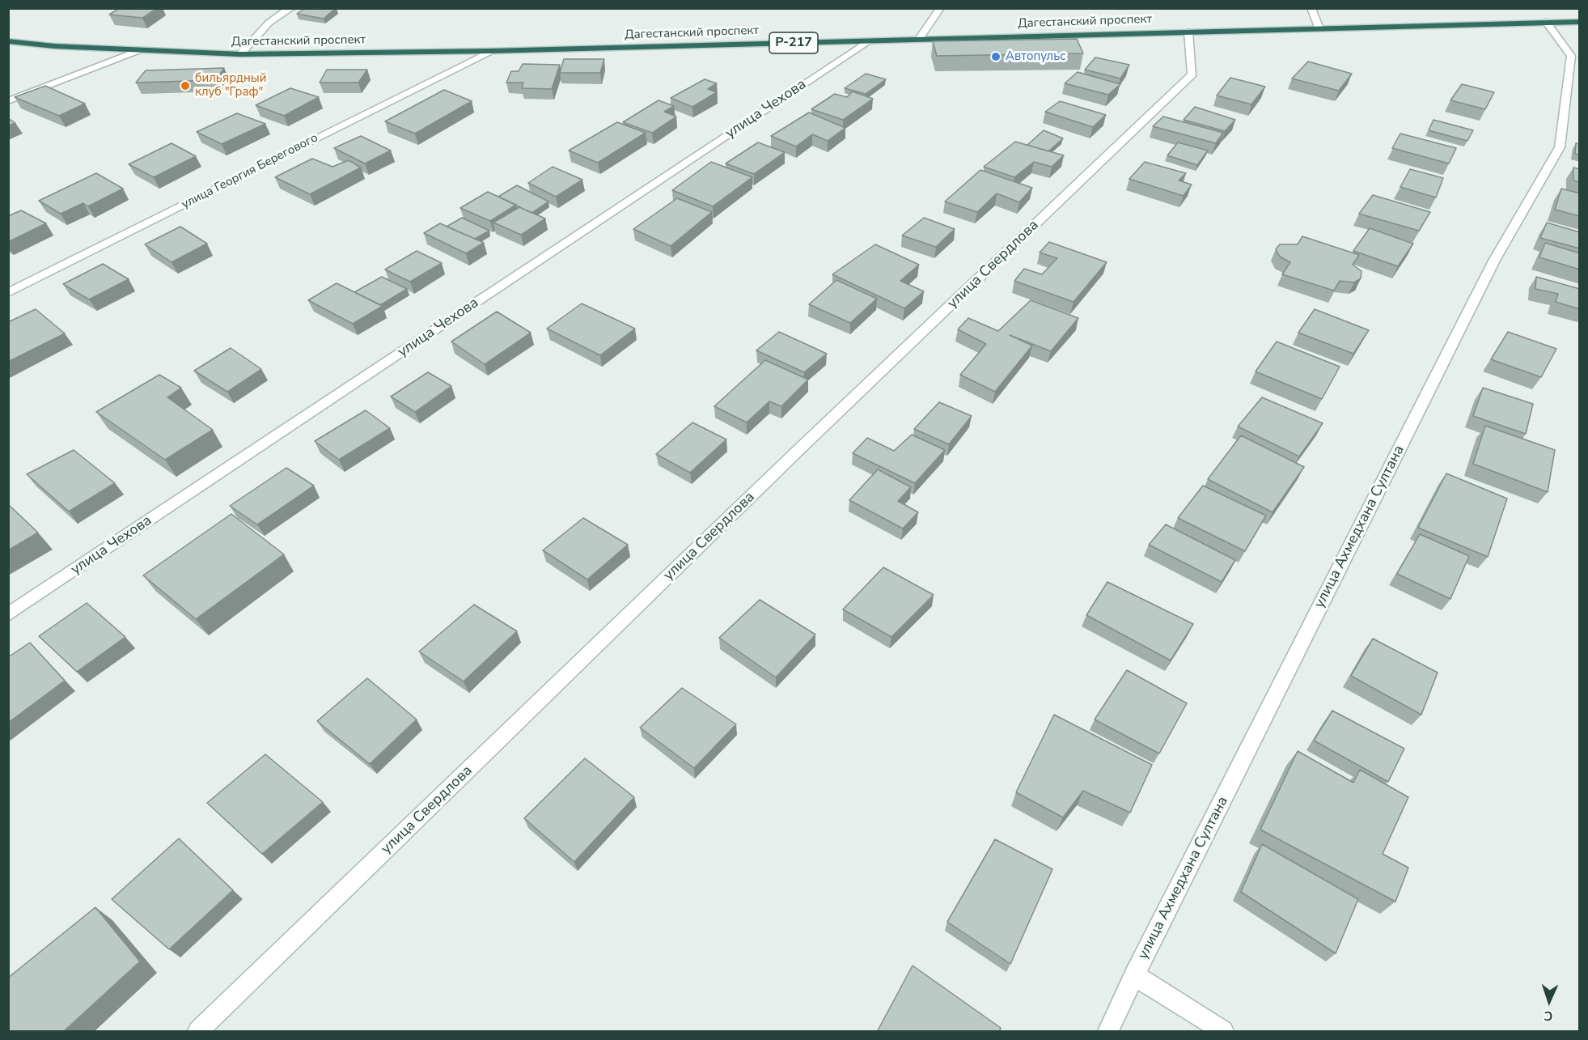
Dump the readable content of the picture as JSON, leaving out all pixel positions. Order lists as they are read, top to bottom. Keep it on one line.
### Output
{"streets":{"highway":["Дагестанский проспект","Р-217"],"street":["улица Чехова","улица Георгия Берегового","улица Свердлова","улица Ахмедхана Султана"]},"crossings":[["Дагестанский проспект","улица Чехова"],["Дагестанский проспект","улица Георгия Берегового"],["Дагестанский проспект","улица Свердлова"],["Дагестанский проспект","улица Ахмедхана Султана"]],"places":["Автопульс","бильярдный клуб \"Граф\""],"north":"bottom"}
